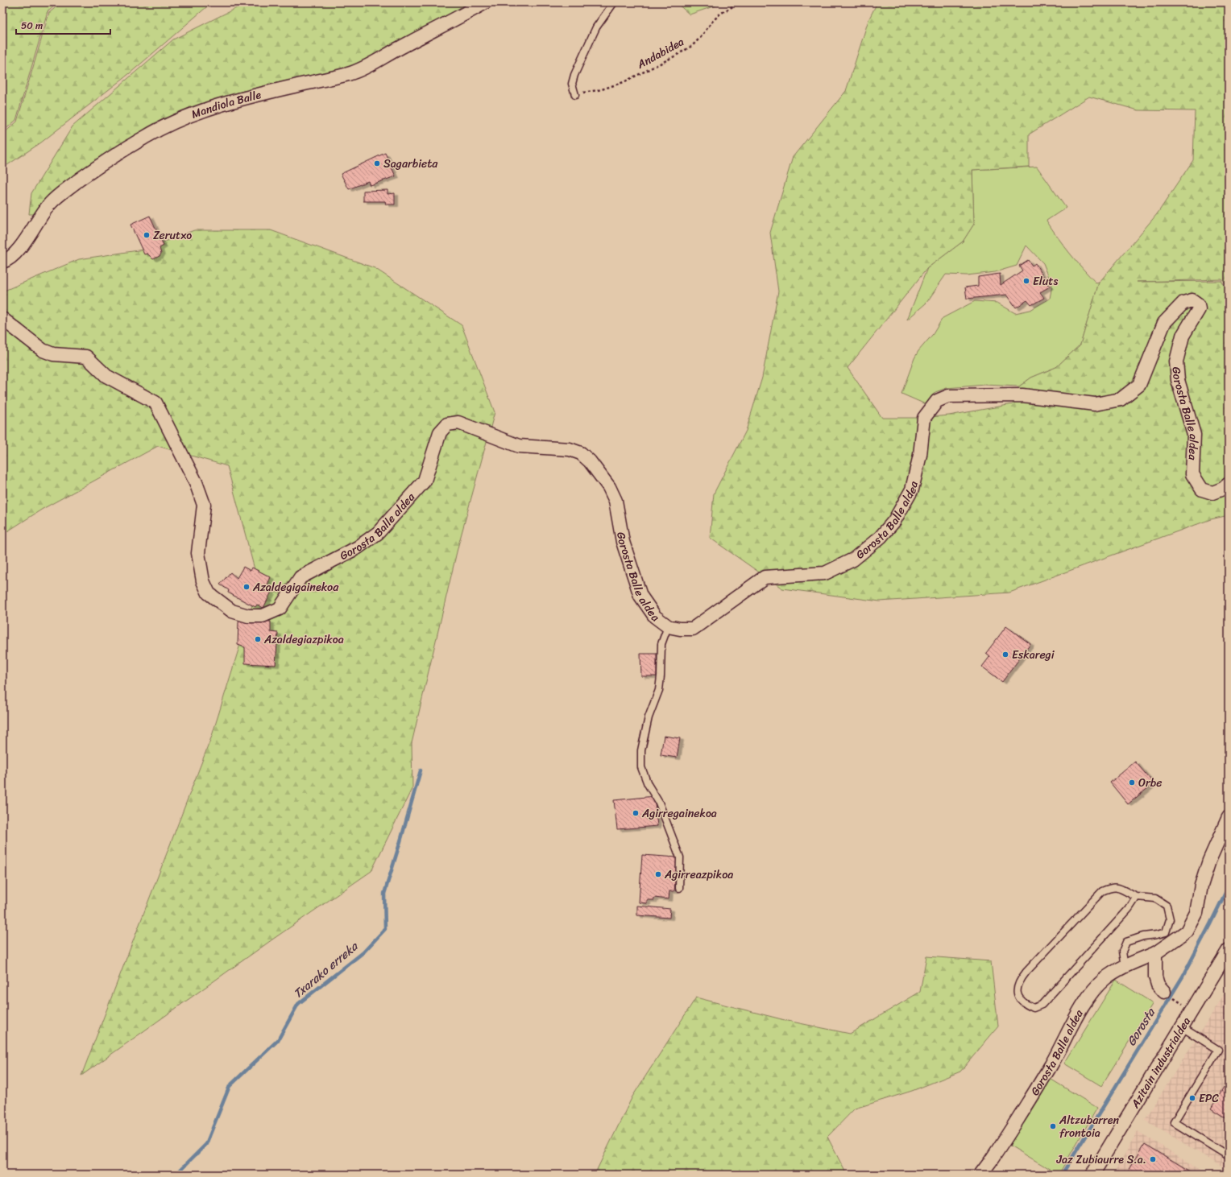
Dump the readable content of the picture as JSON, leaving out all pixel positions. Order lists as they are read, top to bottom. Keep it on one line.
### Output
{"streets":{"street":["Mandiola Balle","Gorosta Balle aldea","Azitain industrialdea"],"path":["Andabidea"]},"water":["Txarako erreka","Gorosta"],"places":["Sagarbieta","Zerutxo","Eluts","Azaldegigainekoa","Azaldegiazpikoa","Eskaregi","Orbe","Agirregainekoa","Agirreazpikoa","EPC","Altzubarren frontoia","Jaz Zubiaurre S.a."],"scale_bar":"50 m"}
